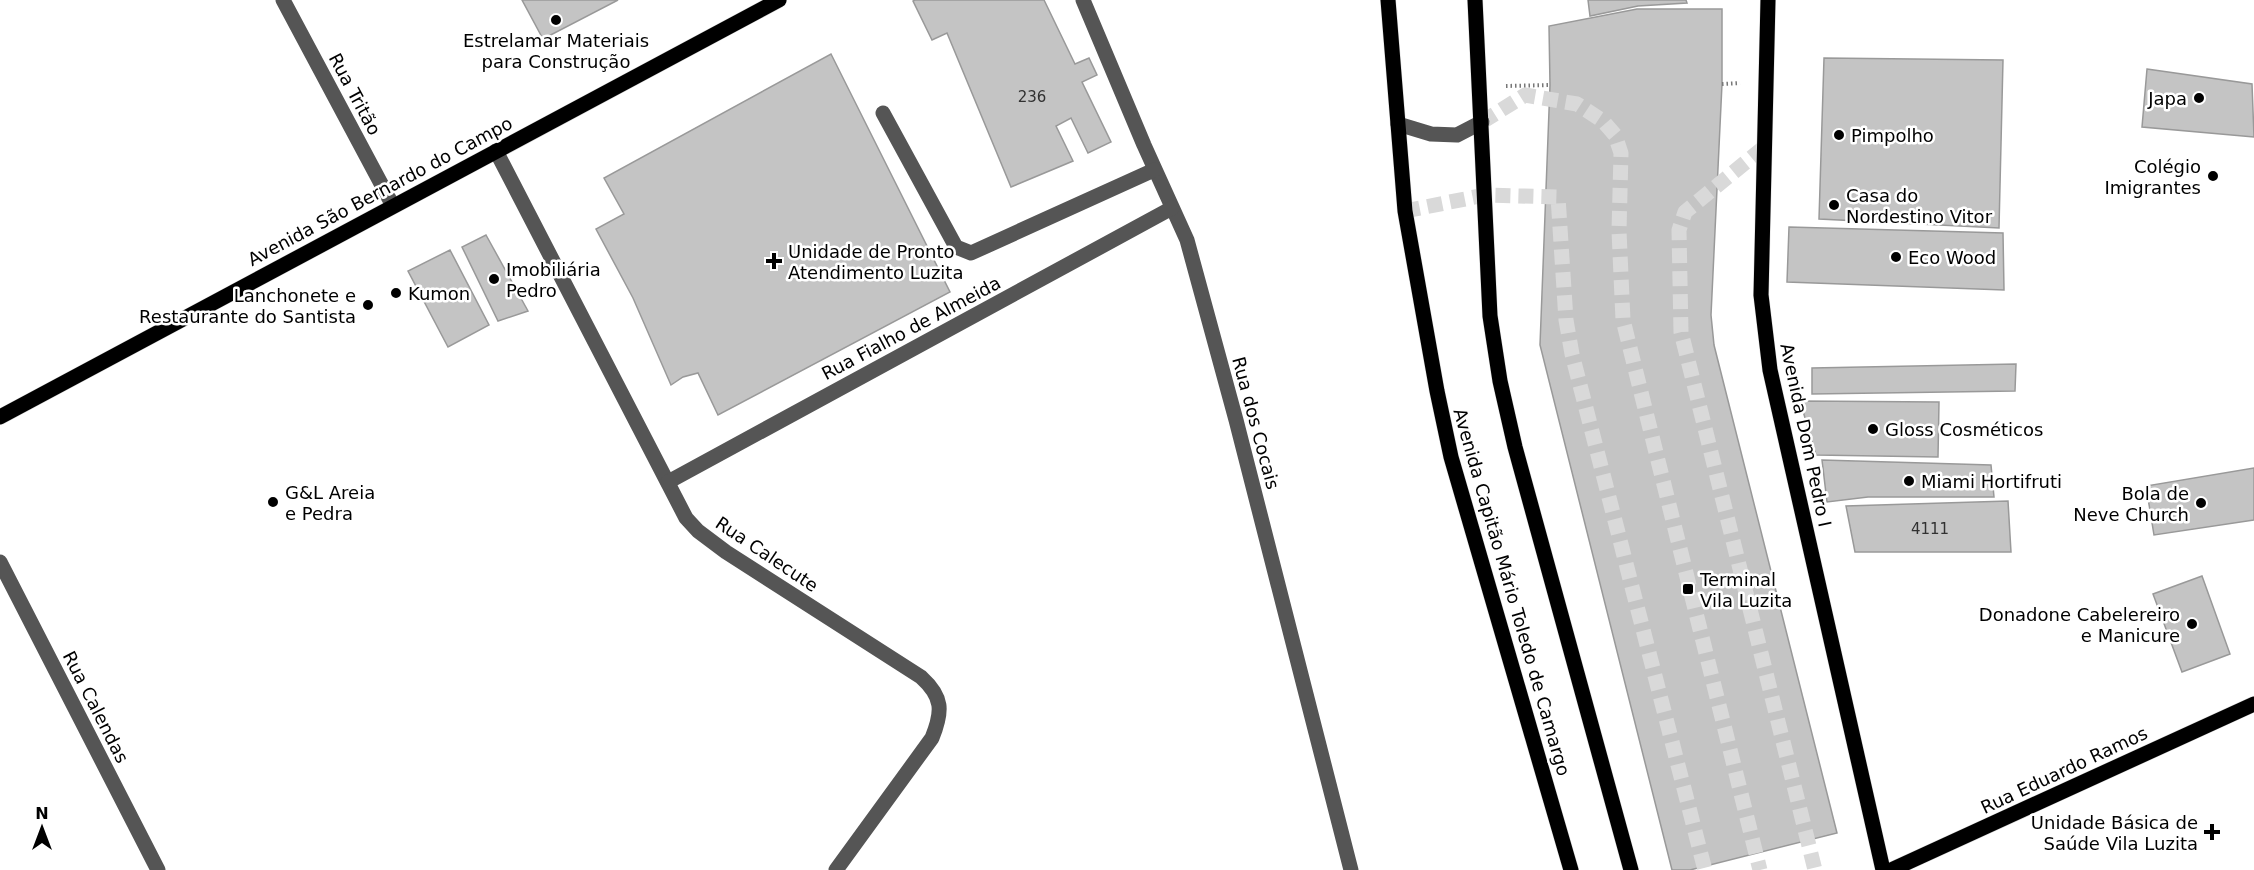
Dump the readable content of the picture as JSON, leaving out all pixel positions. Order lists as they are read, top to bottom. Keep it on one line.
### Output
{"streets":{"main road":["Avenida São Bernardo do Campo","Avenida Dom Pedro I","Avenida Capitão Mário Toledo de Camargo","Rua Eduardo Ramos"],"street":["Rua Tritão","Rua Fialho de Almeida","Rua dos Cocais","Rua Calecute","Rua Calendas"]},"crossings":[["Rua Tritão","Avenida São Bernardo do Campo"],["Avenida São Bernardo do Campo","Rua Calecute"],["Rua Fialho de Almeida","Rua dos Cocais"],["Rua Fialho de Almeida","Rua Calecute"]],"places":{"other":["Estrelamar Materiais para Construção","Japa","Pimpolho","Colégio Imigrantes","Casa do Nordestino Vitor","Eco Wood","Imobiliária Pedro","Kumon","Lanchonete e Restaurante do Santista","Gloss Cosméticos","Miami Hortifruti","G&L Areia e Pedra","Bola de Neve Church","Donadone Cabelereiro e Manicure"],"health":["Unidade de Pronto Atendimento Luzita","Unidade Básica de Saúde Vila Luzita"],"transit":["Terminal Vila Luzita"]},"house_numbers":["236","4111"],"north":"top"}
